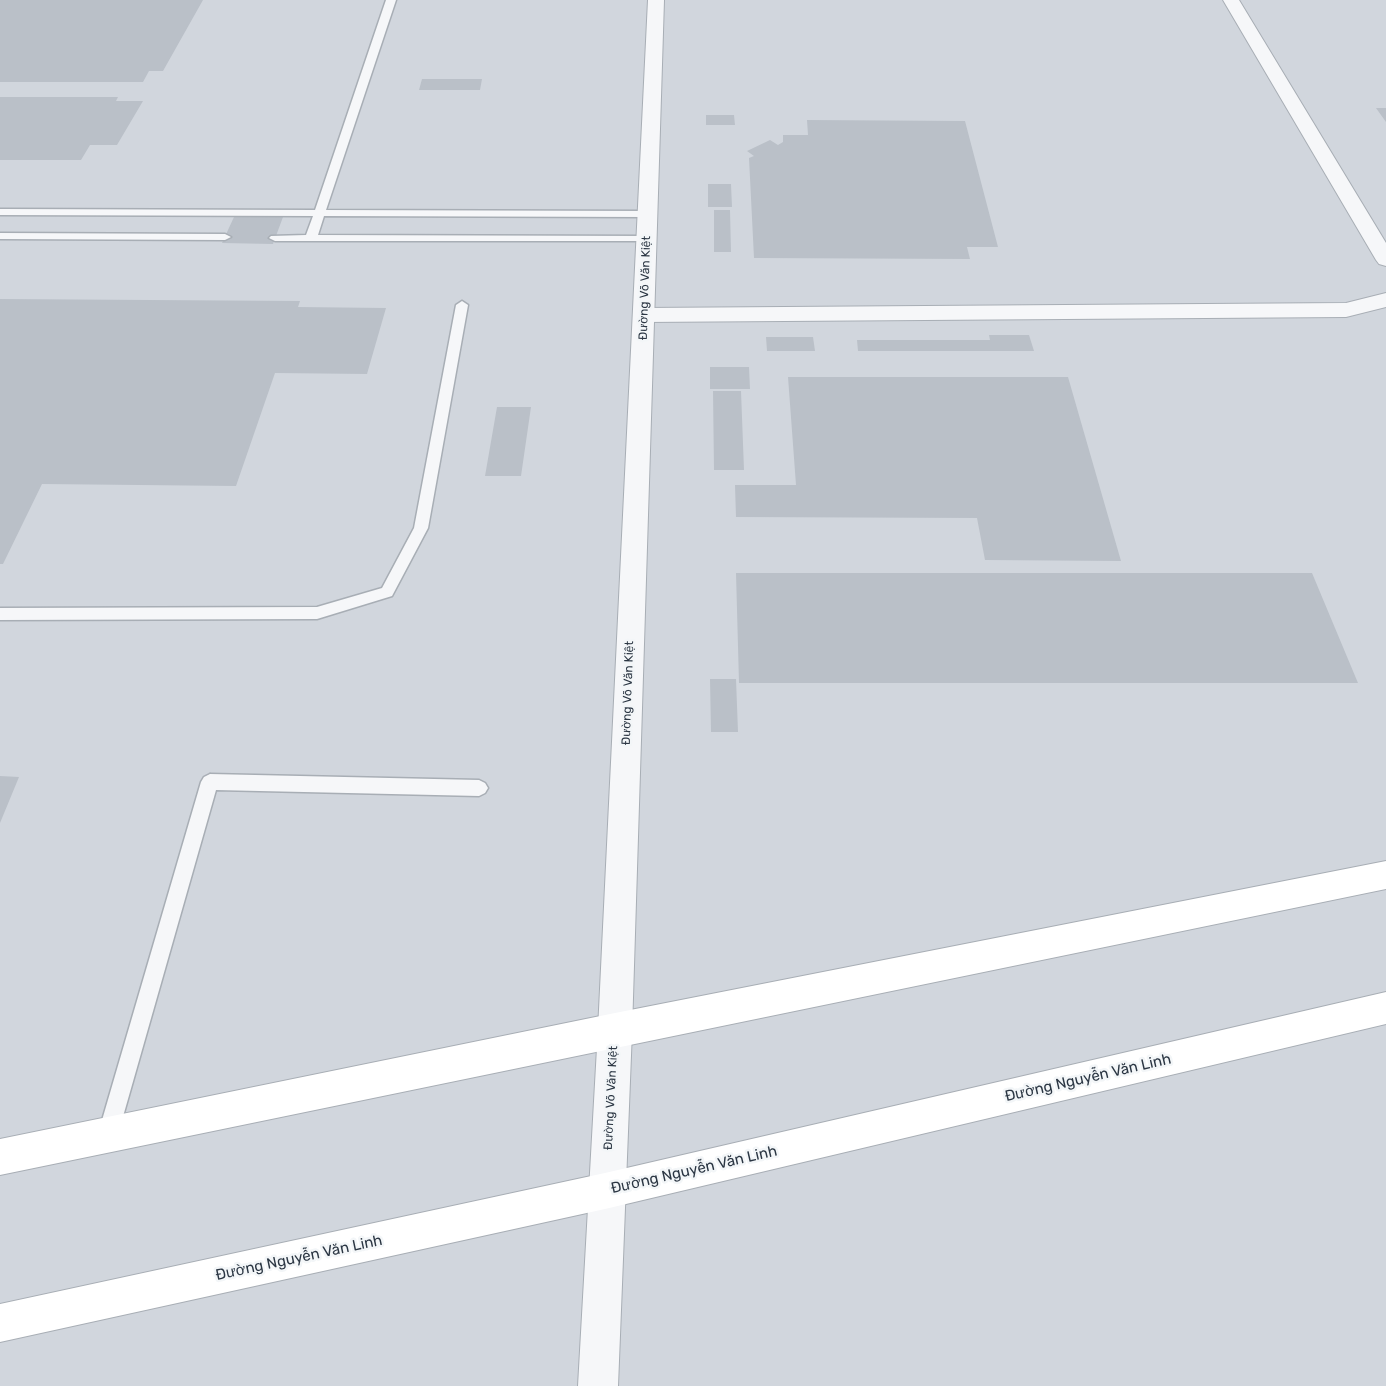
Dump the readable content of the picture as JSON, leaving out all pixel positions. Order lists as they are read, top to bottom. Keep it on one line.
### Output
{"streets":{"main road":["Đường Nguyễn Văn Linh"],"street":["Đường Võ Văn Kiệt"]},"crossings":[["Đường Võ Văn Kiệt","Đường Nguyễn Văn Linh"]]}
